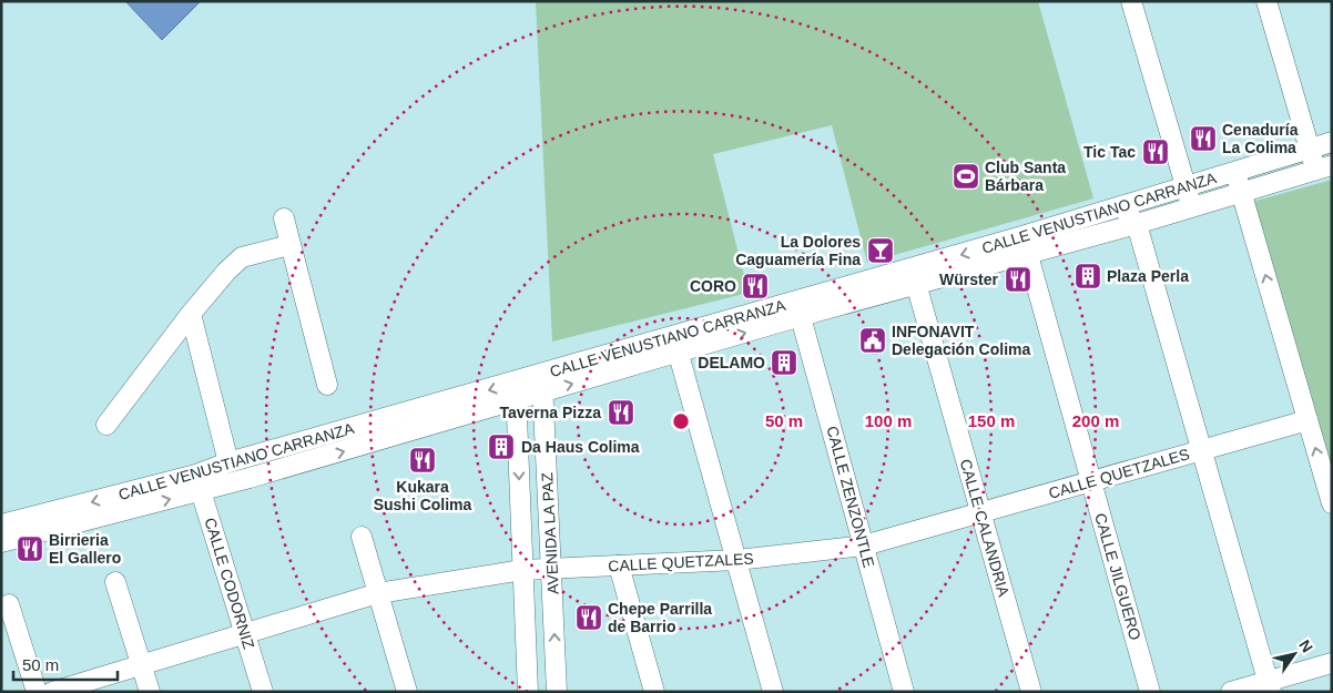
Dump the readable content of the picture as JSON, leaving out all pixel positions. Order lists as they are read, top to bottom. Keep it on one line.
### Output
{"streets":{"street":["CALLE VENUSTIANO CARRANZA","CALLE QUETZALES","CALLE ZENZONTLE","CALLE CALANDRIA","AVENIDA LA PAZ","CALLE JILGUERO","CALLE CODORNIZ"]},"crossings":[["CALLE VENUSTIANO CARRANZA","CALLE ZENZONTLE"],["CALLE VENUSTIANO CARRANZA","CALLE CALANDRIA"],["CALLE VENUSTIANO CARRANZA","AVENIDA LA PAZ"],["CALLE VENUSTIANO CARRANZA","CALLE JILGUERO"],["CALLE VENUSTIANO CARRANZA","CALLE CODORNIZ"],["CALLE QUETZALES","CALLE ZENZONTLE"],["CALLE QUETZALES","CALLE CALANDRIA"],["CALLE QUETZALES","AVENIDA LA PAZ"],["CALLE QUETZALES","CALLE JILGUERO"],["CALLE QUETZALES","CALLE CODORNIZ"]],"places":{"restaurant":["Cenaduría La Colima","Tic Tac","Würster","CORO","Taverna Pizza","Kukara Sushi Colima","Birrieria El Gallero","Chepe Parrilla de Barrio"],"sports":["Club Santa Bárbara"],"bar":["La Dolores Caguamería Fina"],"building":["Plaza Perla","DELAMO","Da Haus Colima"],"public building":["INFONAVIT Delegación Colima"]},"scale_bar":"50 m","north":"top right","rings":["50 m","100 m","150 m","200 m"]}
